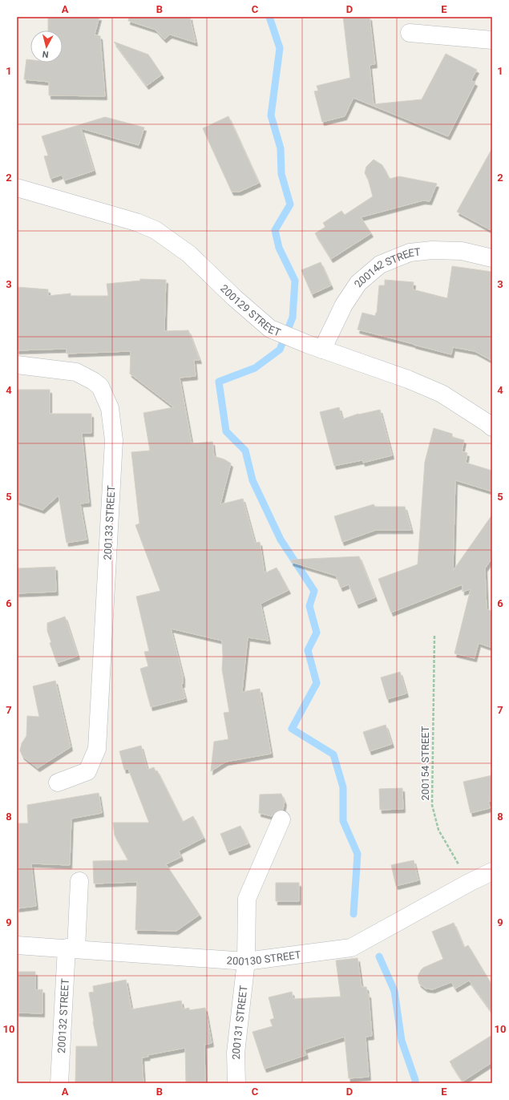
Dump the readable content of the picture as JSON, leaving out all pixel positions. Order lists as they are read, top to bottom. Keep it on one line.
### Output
{"streets":{"street":["200142 STREET","200129 STREET","200133 STREET","200130 STREET","200132 STREET","200131 STREET"],"path":["200154 STREET"]},"crossings":[["200142 STREET","200129 STREET"],["200154 STREET","200130 STREET"],["200130 STREET","200132 STREET"],["200130 STREET","200131 STREET"]],"north":"bottom","grid":{"columns":["A","B","C","D","E"],"rows":["1","2","3","4","5","6","7","8","9","10"]}}
